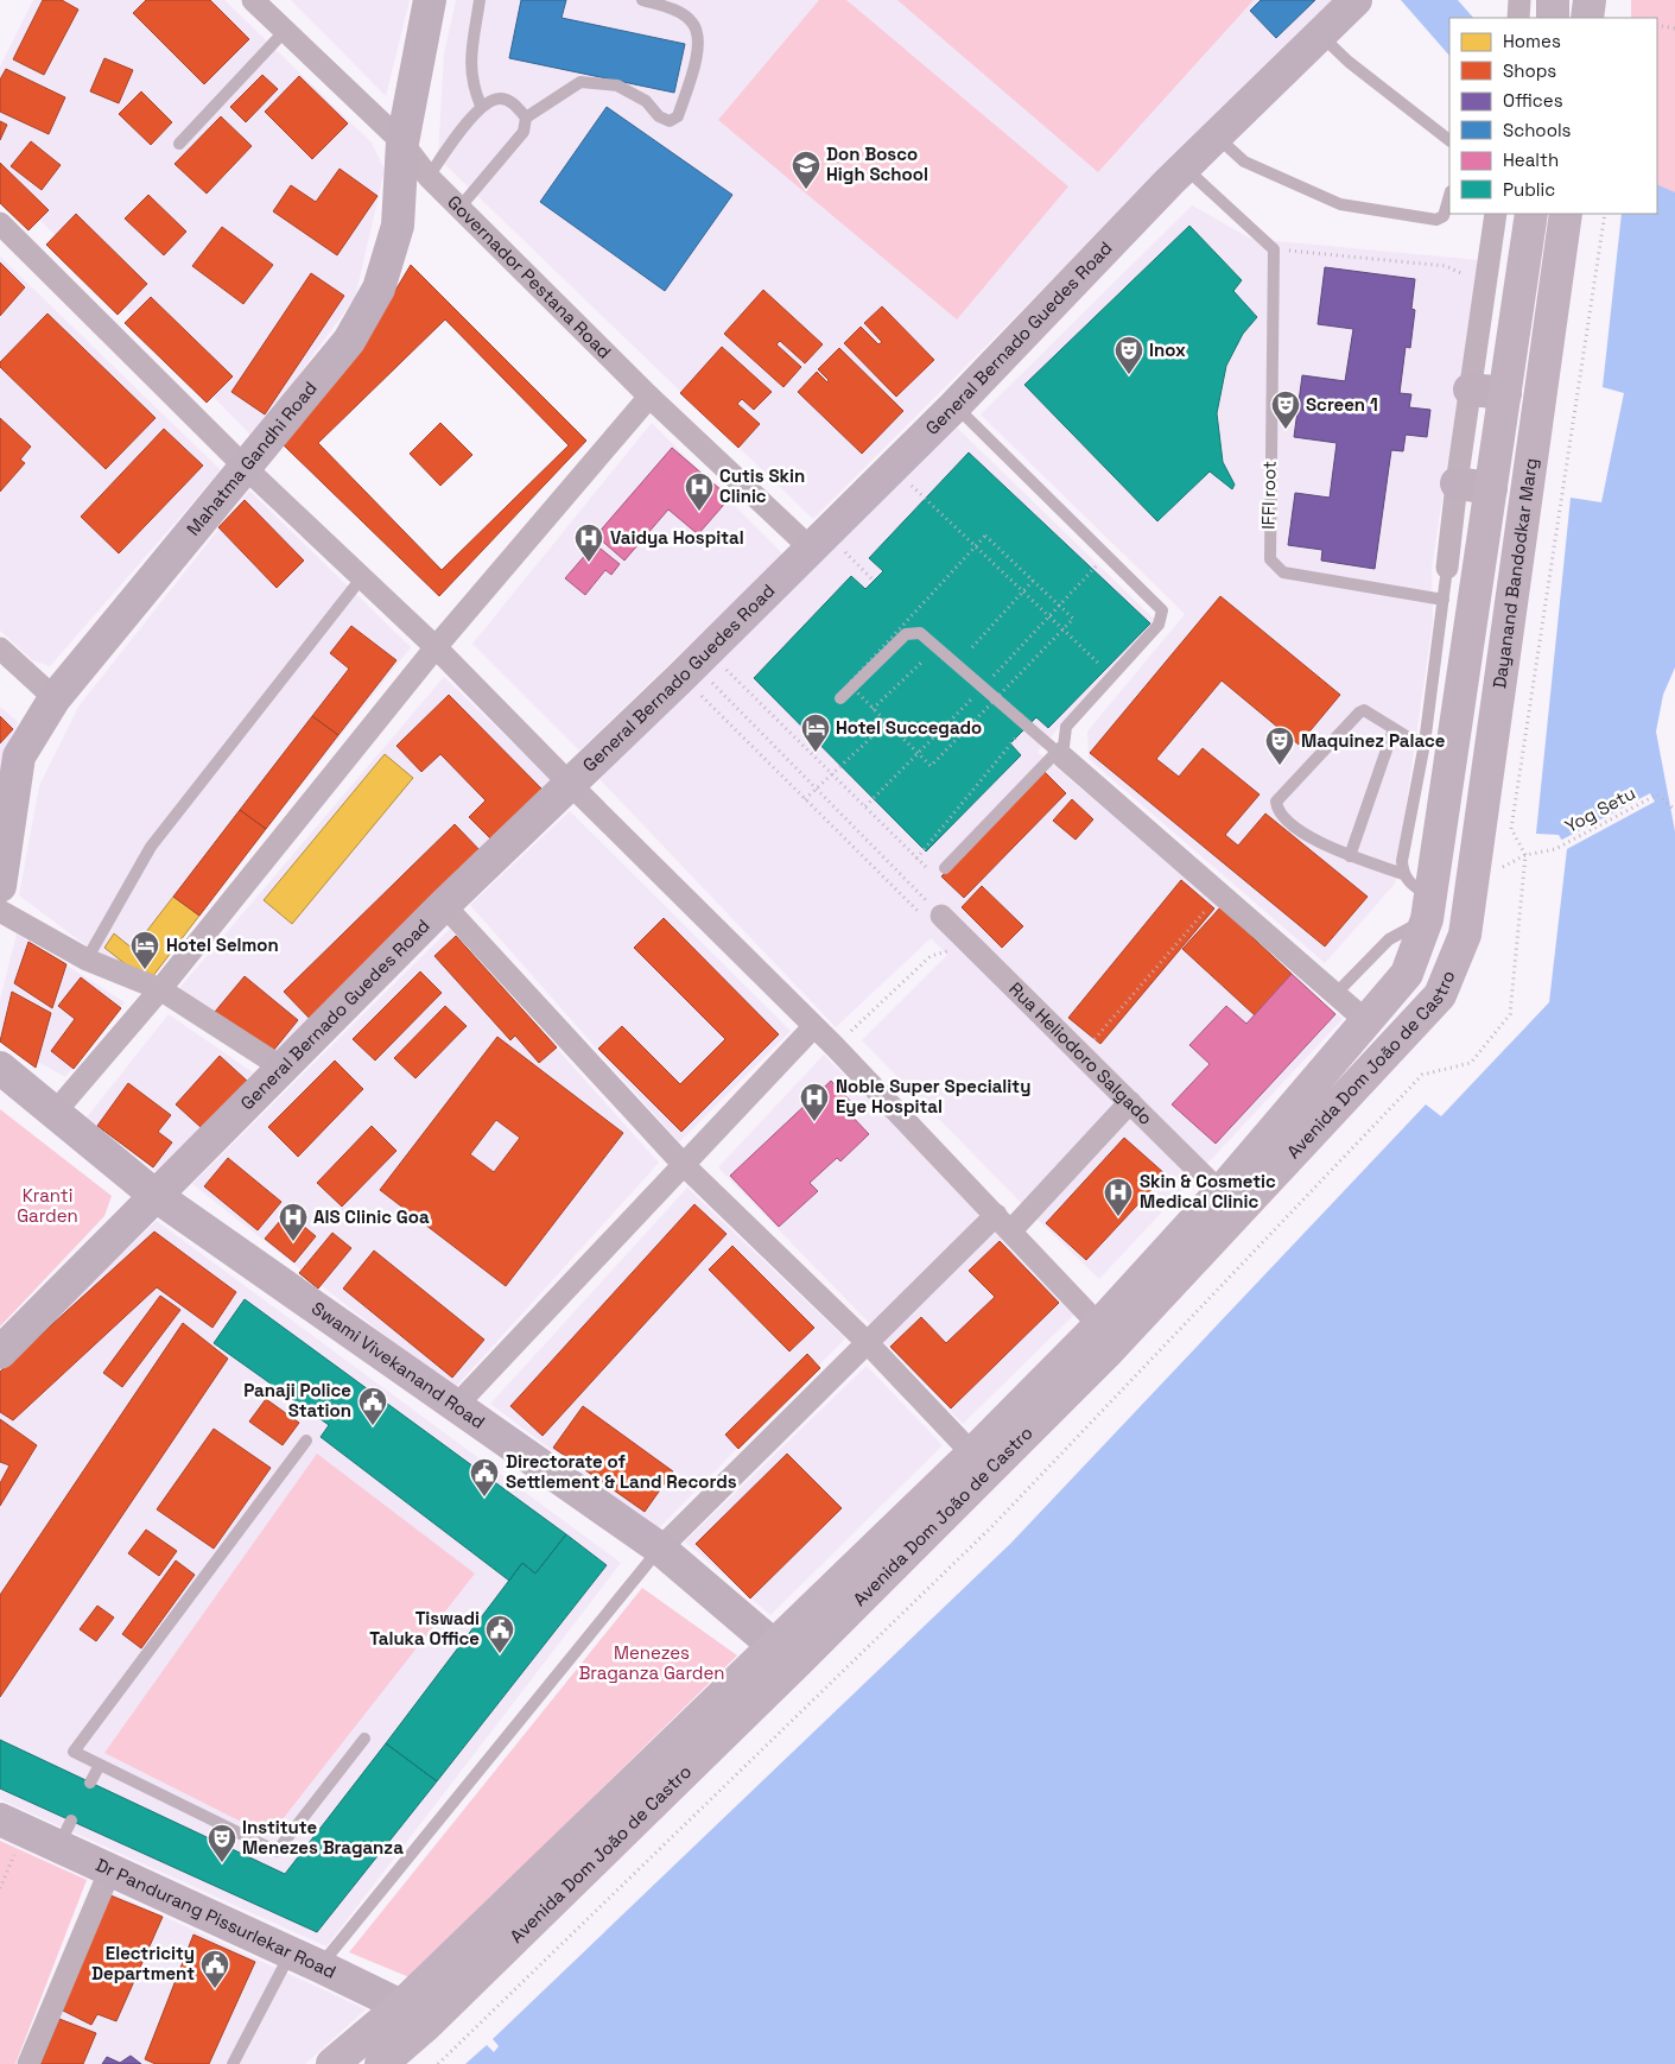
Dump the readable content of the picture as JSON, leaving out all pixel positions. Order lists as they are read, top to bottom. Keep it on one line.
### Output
{"streets":{"main road":["Dayanand Bandodkar Marg","Avenida Dom João de Castro"],"street":["Governador Pestana Road","General Bernado Guedes Road","Mahatma Gandhi Road","Rua Heliodoro Salgado","Swami Vivekanand Road","Dr Pandurang Pissurlekar Road"],"lane":["IFFI root"],"path":["Yog Setu"]},"crossings":[["Governador Pestana Road","General Bernado Guedes Road"],["Governador Pestana Road","Mahatma Gandhi Road"],["General Bernado Guedes Road","Swami Vivekanand Road"],["Dayanand Bandodkar Marg","Yog Setu"],["Dayanand Bandodkar Marg","Avenida Dom João de Castro"],["Rua Heliodoro Salgado","Avenida Dom João de Castro"],["Avenida Dom João de Castro","Swami Vivekanand Road"],["Avenida Dom João de Castro","Dr Pandurang Pissurlekar Road"]],"parks":["Kranti Garden","Menezes Braganza Garden"],"places":{"school or university":["Don Bosco High School"],"theatre":["Inox","Screen 1","Maquinez Palace","Institute Menezes Braganza"],"hospital":["Cutis Skin Clinic","Vaidya Hospital","Noble Super Speciality Eye Hospital","Skin & Cosmetic Medical Clinic","AIS Clinic Goa"],"hotel":["Hotel Succegado","Hotel Selmon"],"public building":["Panaji Police Station","Directorate of Settlement & Land Records","Tiswadi Taluka Office","Electricity Department"]},"legend":["Homes","Shops","Offices","Schools","Health","Public"]}
